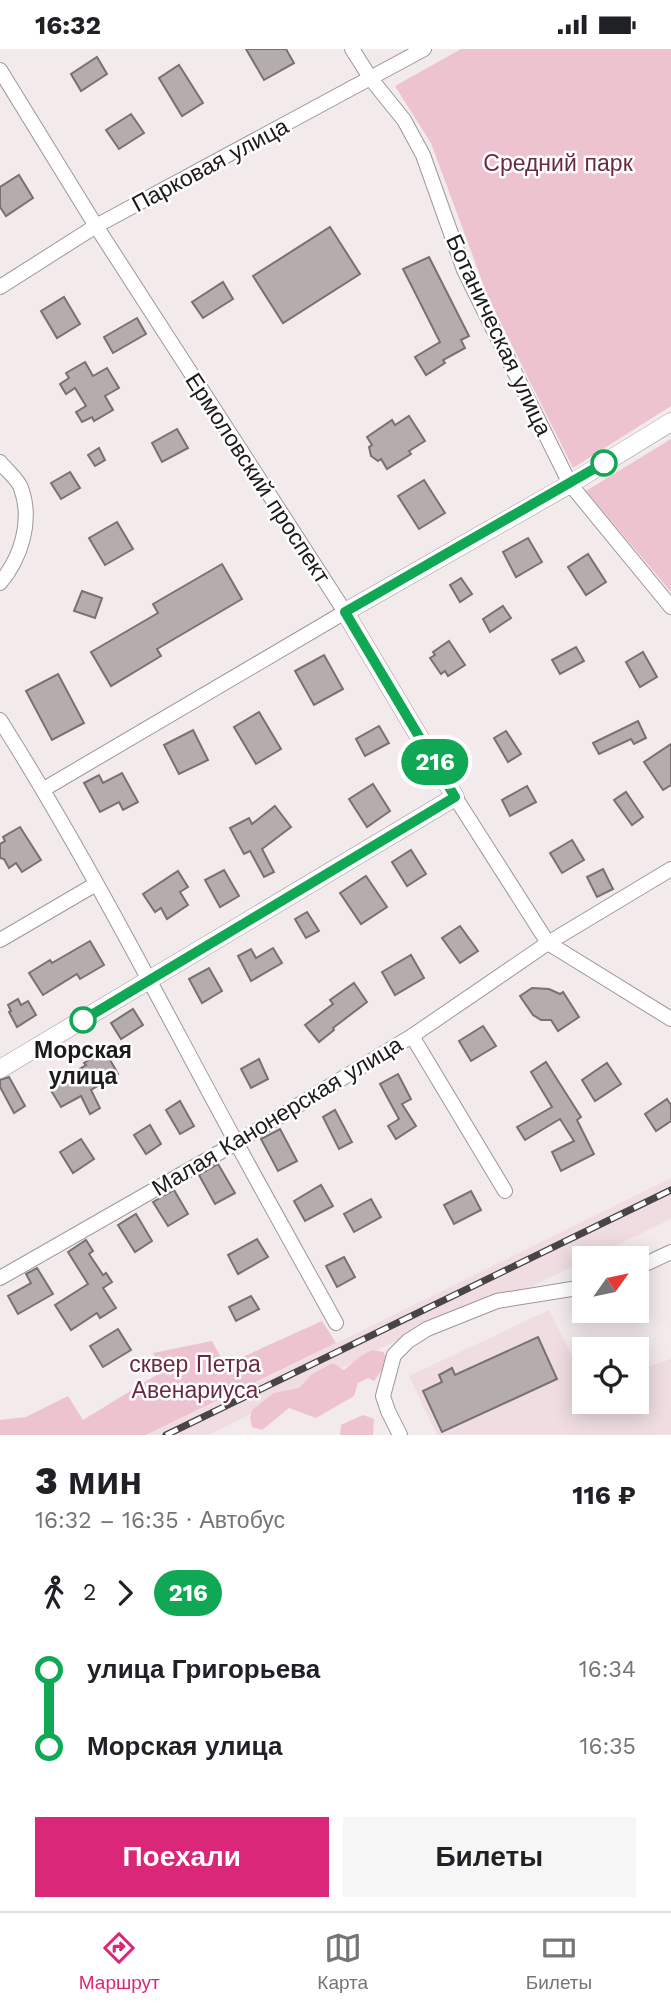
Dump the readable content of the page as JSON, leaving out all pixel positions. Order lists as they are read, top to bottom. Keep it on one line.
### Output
{"streets":{"street":["Парковая улица","Ботаническая улица","Ермоловский проспект","Малая Канонерская улица"]},"crossings":[["Парковая улица","Ботаническая улица"],["Парковая улица","Ермоловский проспект"],["Ермоловский проспект","Малая Канонерская улица"]],"parks":["Средний парк","сквер Петра Авенариуса"],"places":["Морская улица"],"lines":["bus line 216"],"north":"top right","page":{"status":"16:32","on_map":"216","heading":["3 мин","16:32 – 16:35 · Автобус","116 ₽"],"legs":["2","216"],"list":[{"name":"улица Григорьева","value":"16:34"},{"name":"Морская улица","value":"16:35"}],"buttons":["Поехали","Билеты"],"tabs":["Маршрут","Карта","Билеты"]}}
